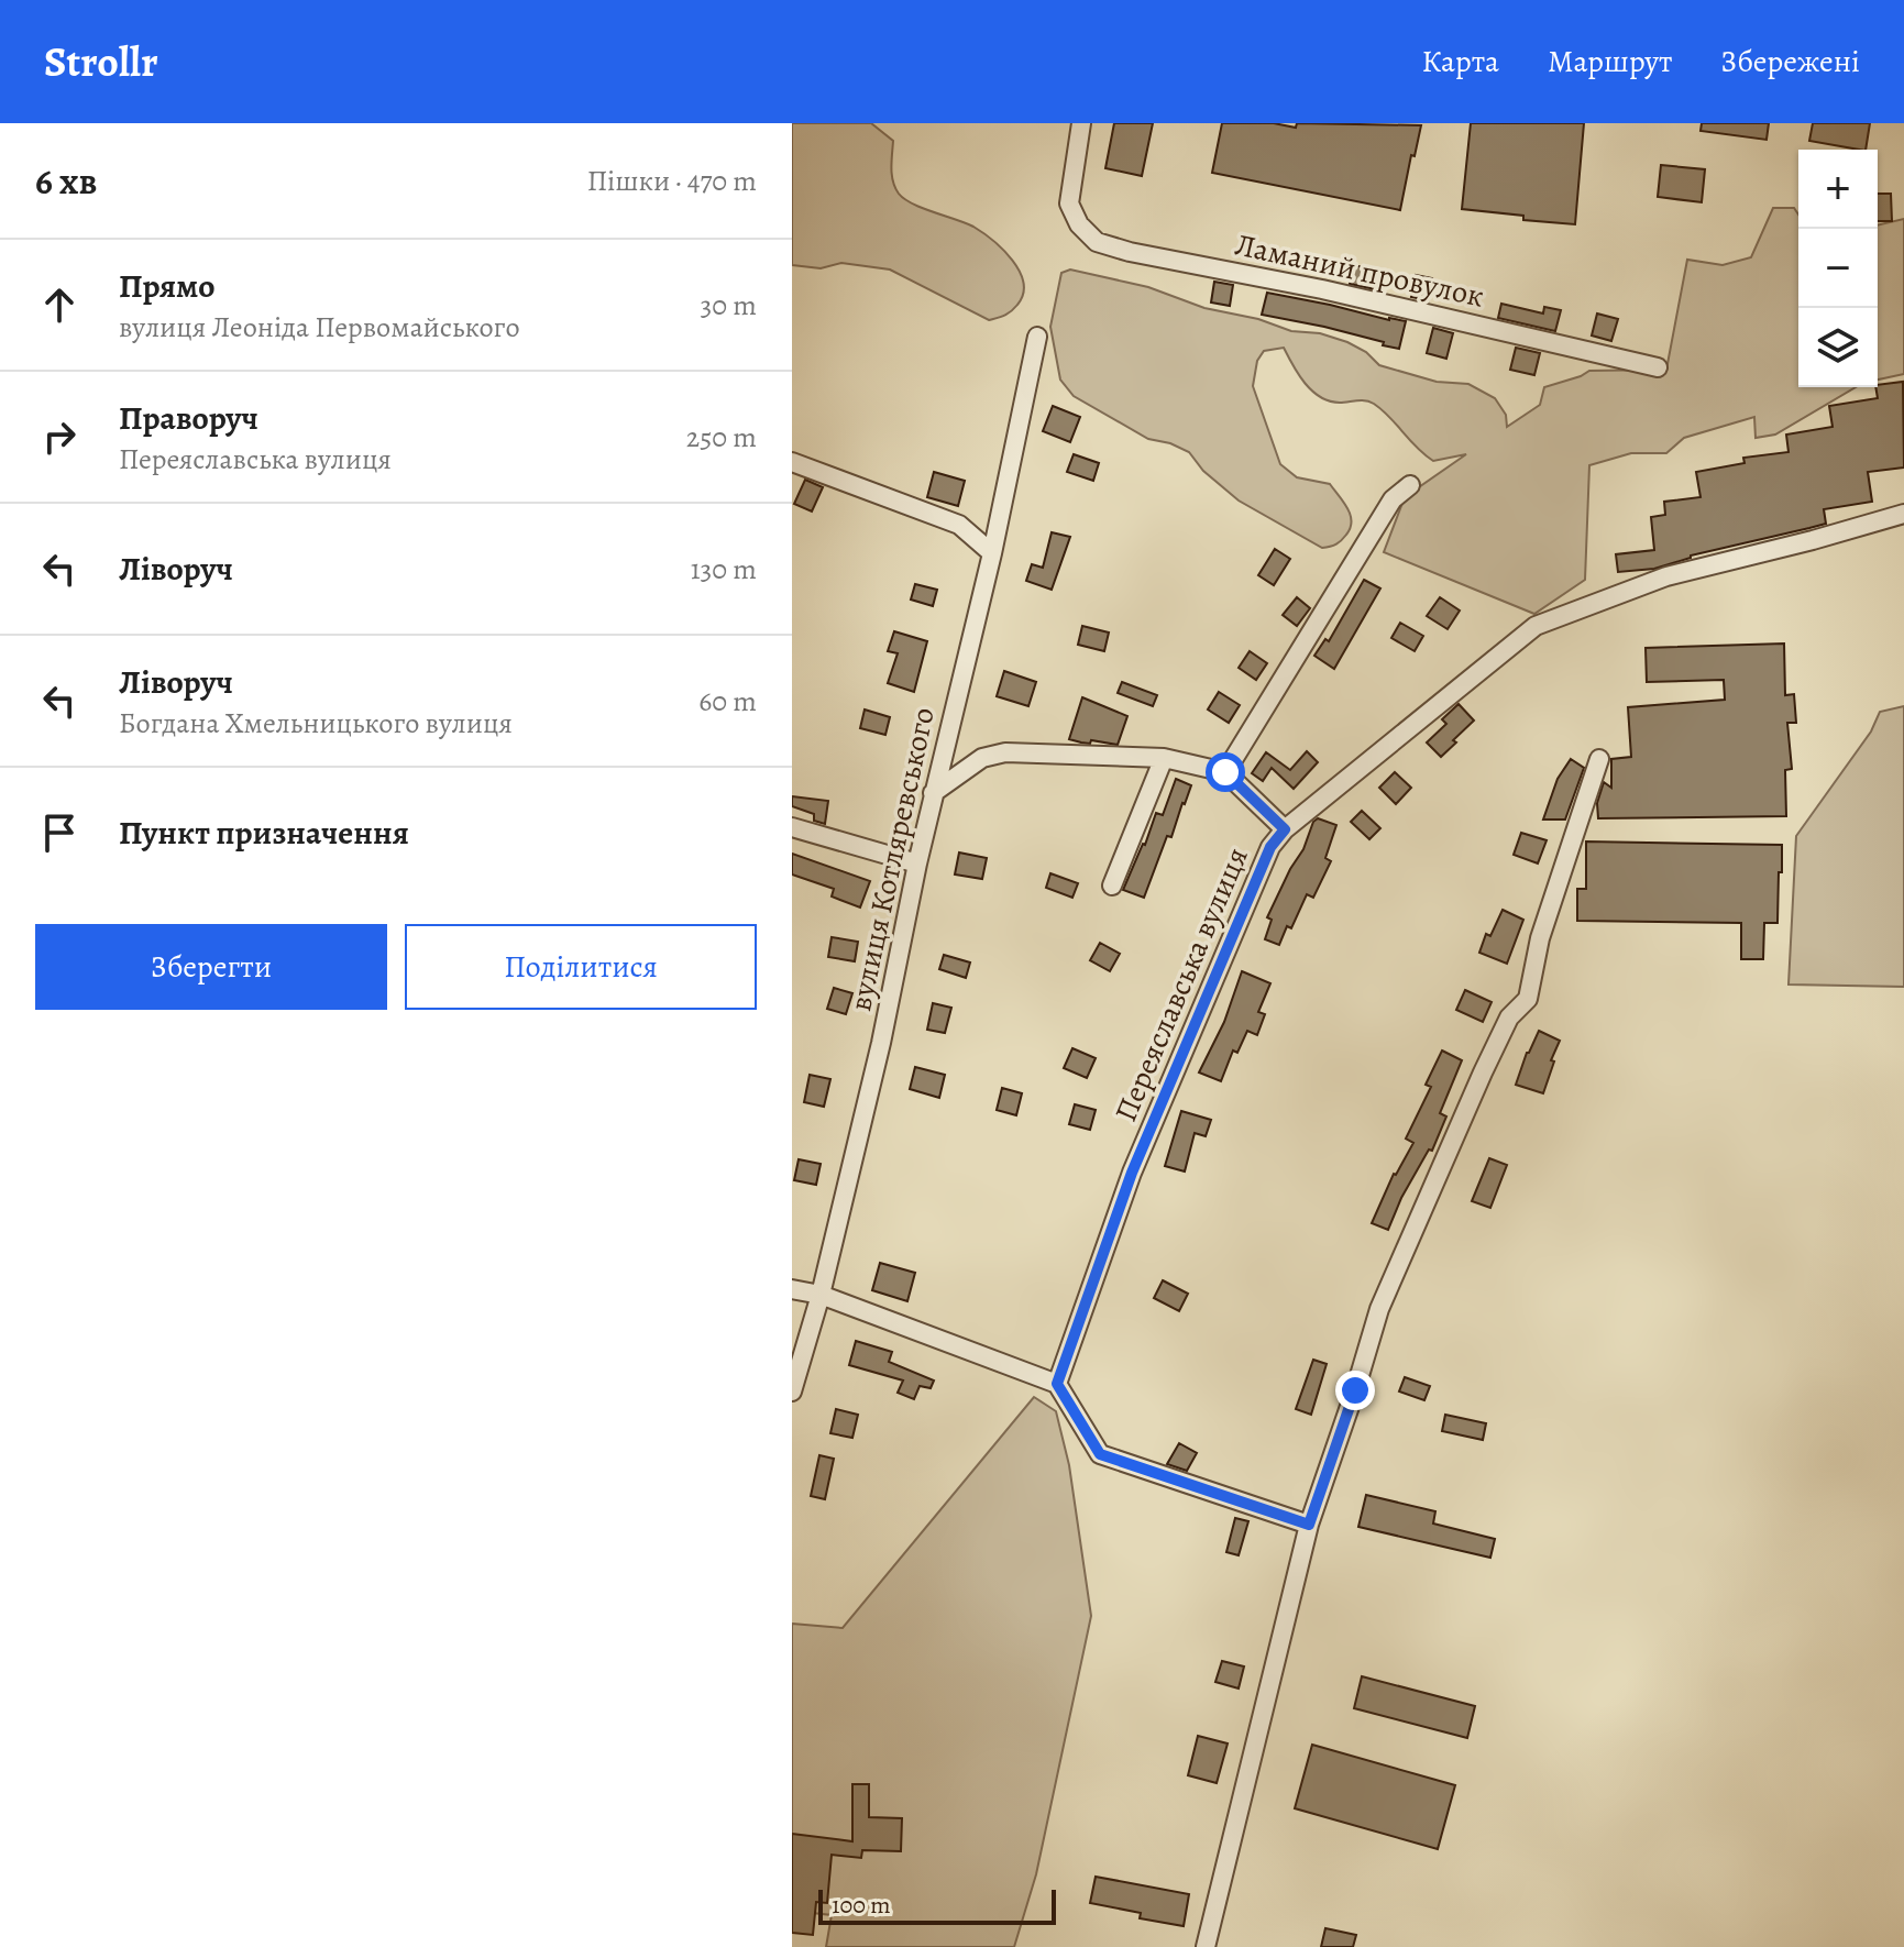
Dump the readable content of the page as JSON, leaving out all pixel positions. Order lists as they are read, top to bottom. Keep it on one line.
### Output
{"streets":{"street":["Ламаний провулок","вулиця Котляревського","Переяславська вулиця"]},"scale_bar":"100 m","page":{"header":"Strollr","nav":["Карта","Маршрут","Збережені"],"heading":["6 хв","Пішки · 470 m"],"map_buttons":["+","−"],"list":[["Прямо","вулиця Леоніда Первомайського","30 m"],["Праворуч","Переяславська вулиця","250 m"],["Ліворуч","130 m"],["Ліворуч","Богдана Хмельницького вулиця","60 m"],"Пункт призначення"],"buttons":["Зберегти","Поділитися"],"scale":"100 m"}}
